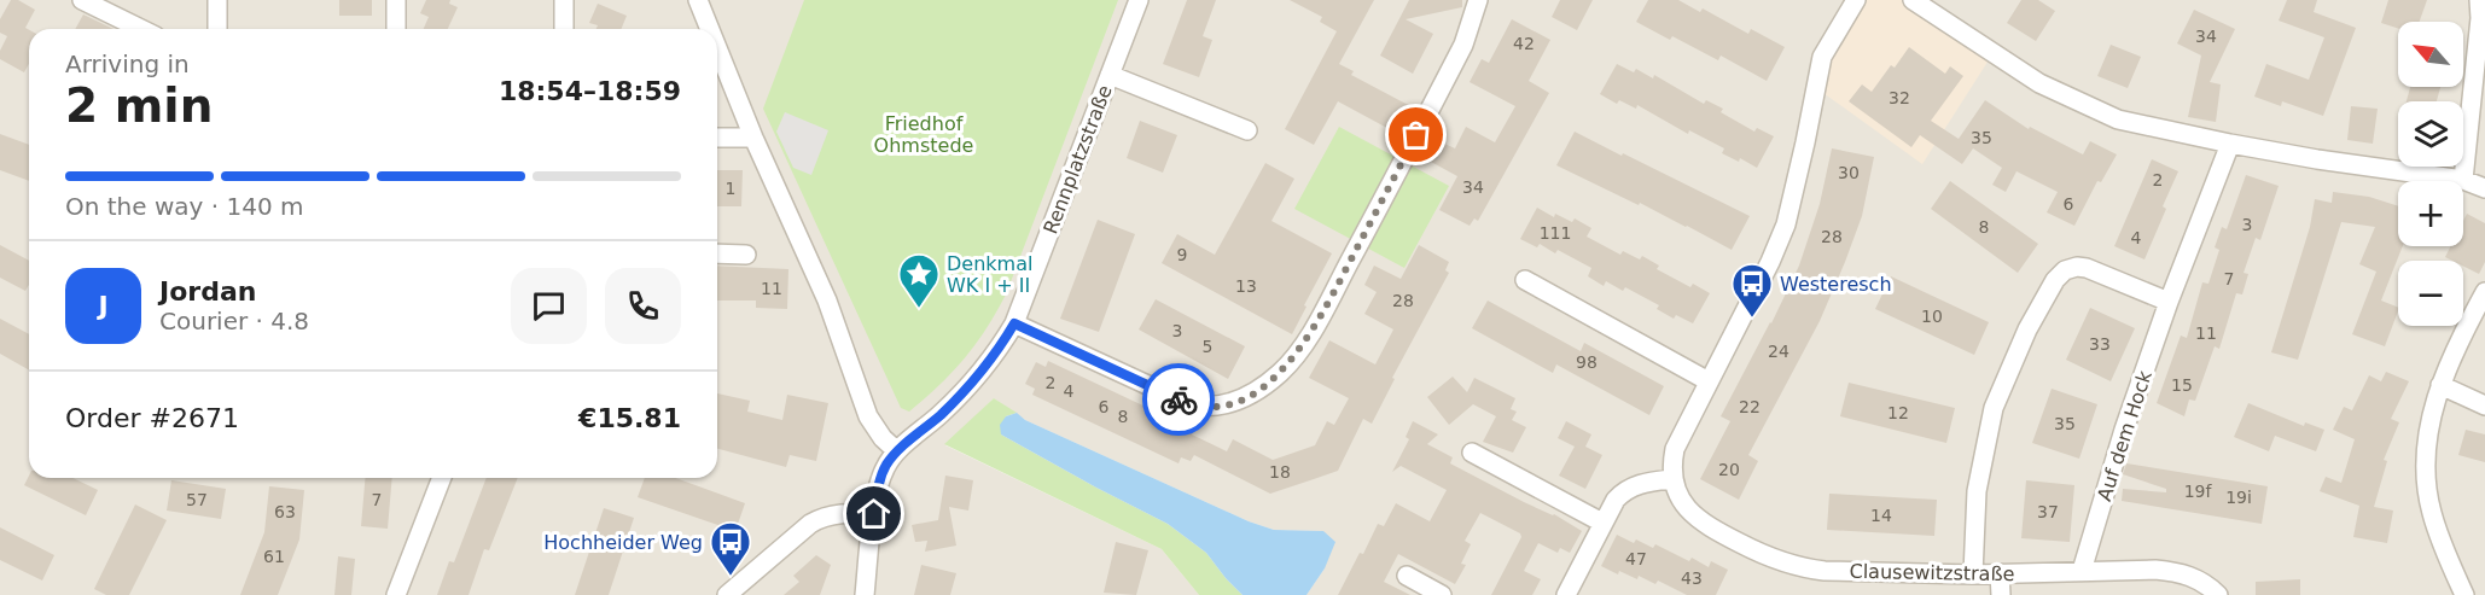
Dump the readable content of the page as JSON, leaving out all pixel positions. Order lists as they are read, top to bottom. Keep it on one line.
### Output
{"streets":{"street":["Rennplatzstraße","Auf dem Hock","Clausewitzstraße"]},"crossings":[["Auf dem Hock","Clausewitzstraße"]],"parks":["Friedhof Ohmstede"],"places":{"place":["Denkmal WK I + II"],"bus stop":["Westeresch","Hochheider Weg"]},"house_numbers":["34","42","32","35","30","2","34","1","6","3","8","111","28","4","9","7","13","11","28","10","3","11","33","5","24","98","2","15","4","6","22","12","8","35","20","18","19f","19i","57","7","63","37","14","61","47","43"],"north":"top left","page":{"map_buttons":["+","−"],"heading":["2 min","Arriving in","18:54–18:59"],"panel":["Jordan","Courier · 4.8","Order #2671","€15.81"],"bar":"On the way · 140 m","round":"J"}}
